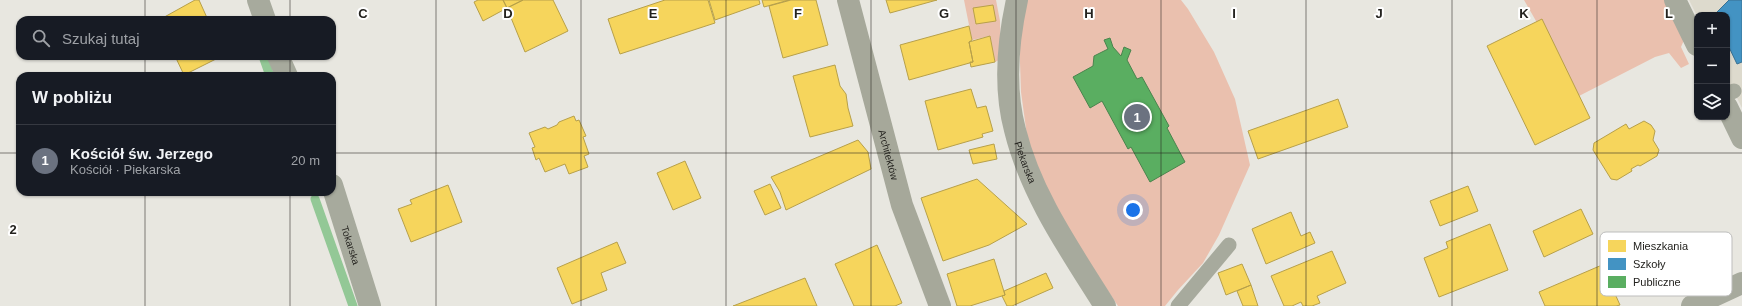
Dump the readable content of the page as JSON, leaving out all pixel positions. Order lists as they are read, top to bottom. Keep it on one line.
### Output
{"streets":{"street":["Architektów","Piekarska","Tokarska"]},"legend":["Mieszkania","Szkoły","Publiczne"],"page":{"map_buttons":["+","−"],"search":"Szukaj tutaj","heading":"W pobliżu","pins":"1","list":[{"mark":"1","name":"Kościół św. Jerzego","note":"Kościół · Piekarska","value":"20 m"}]},"grid":{"columns":["C","D","E","F","G","H","I","J","K","L"],"rows":["2"]}}
